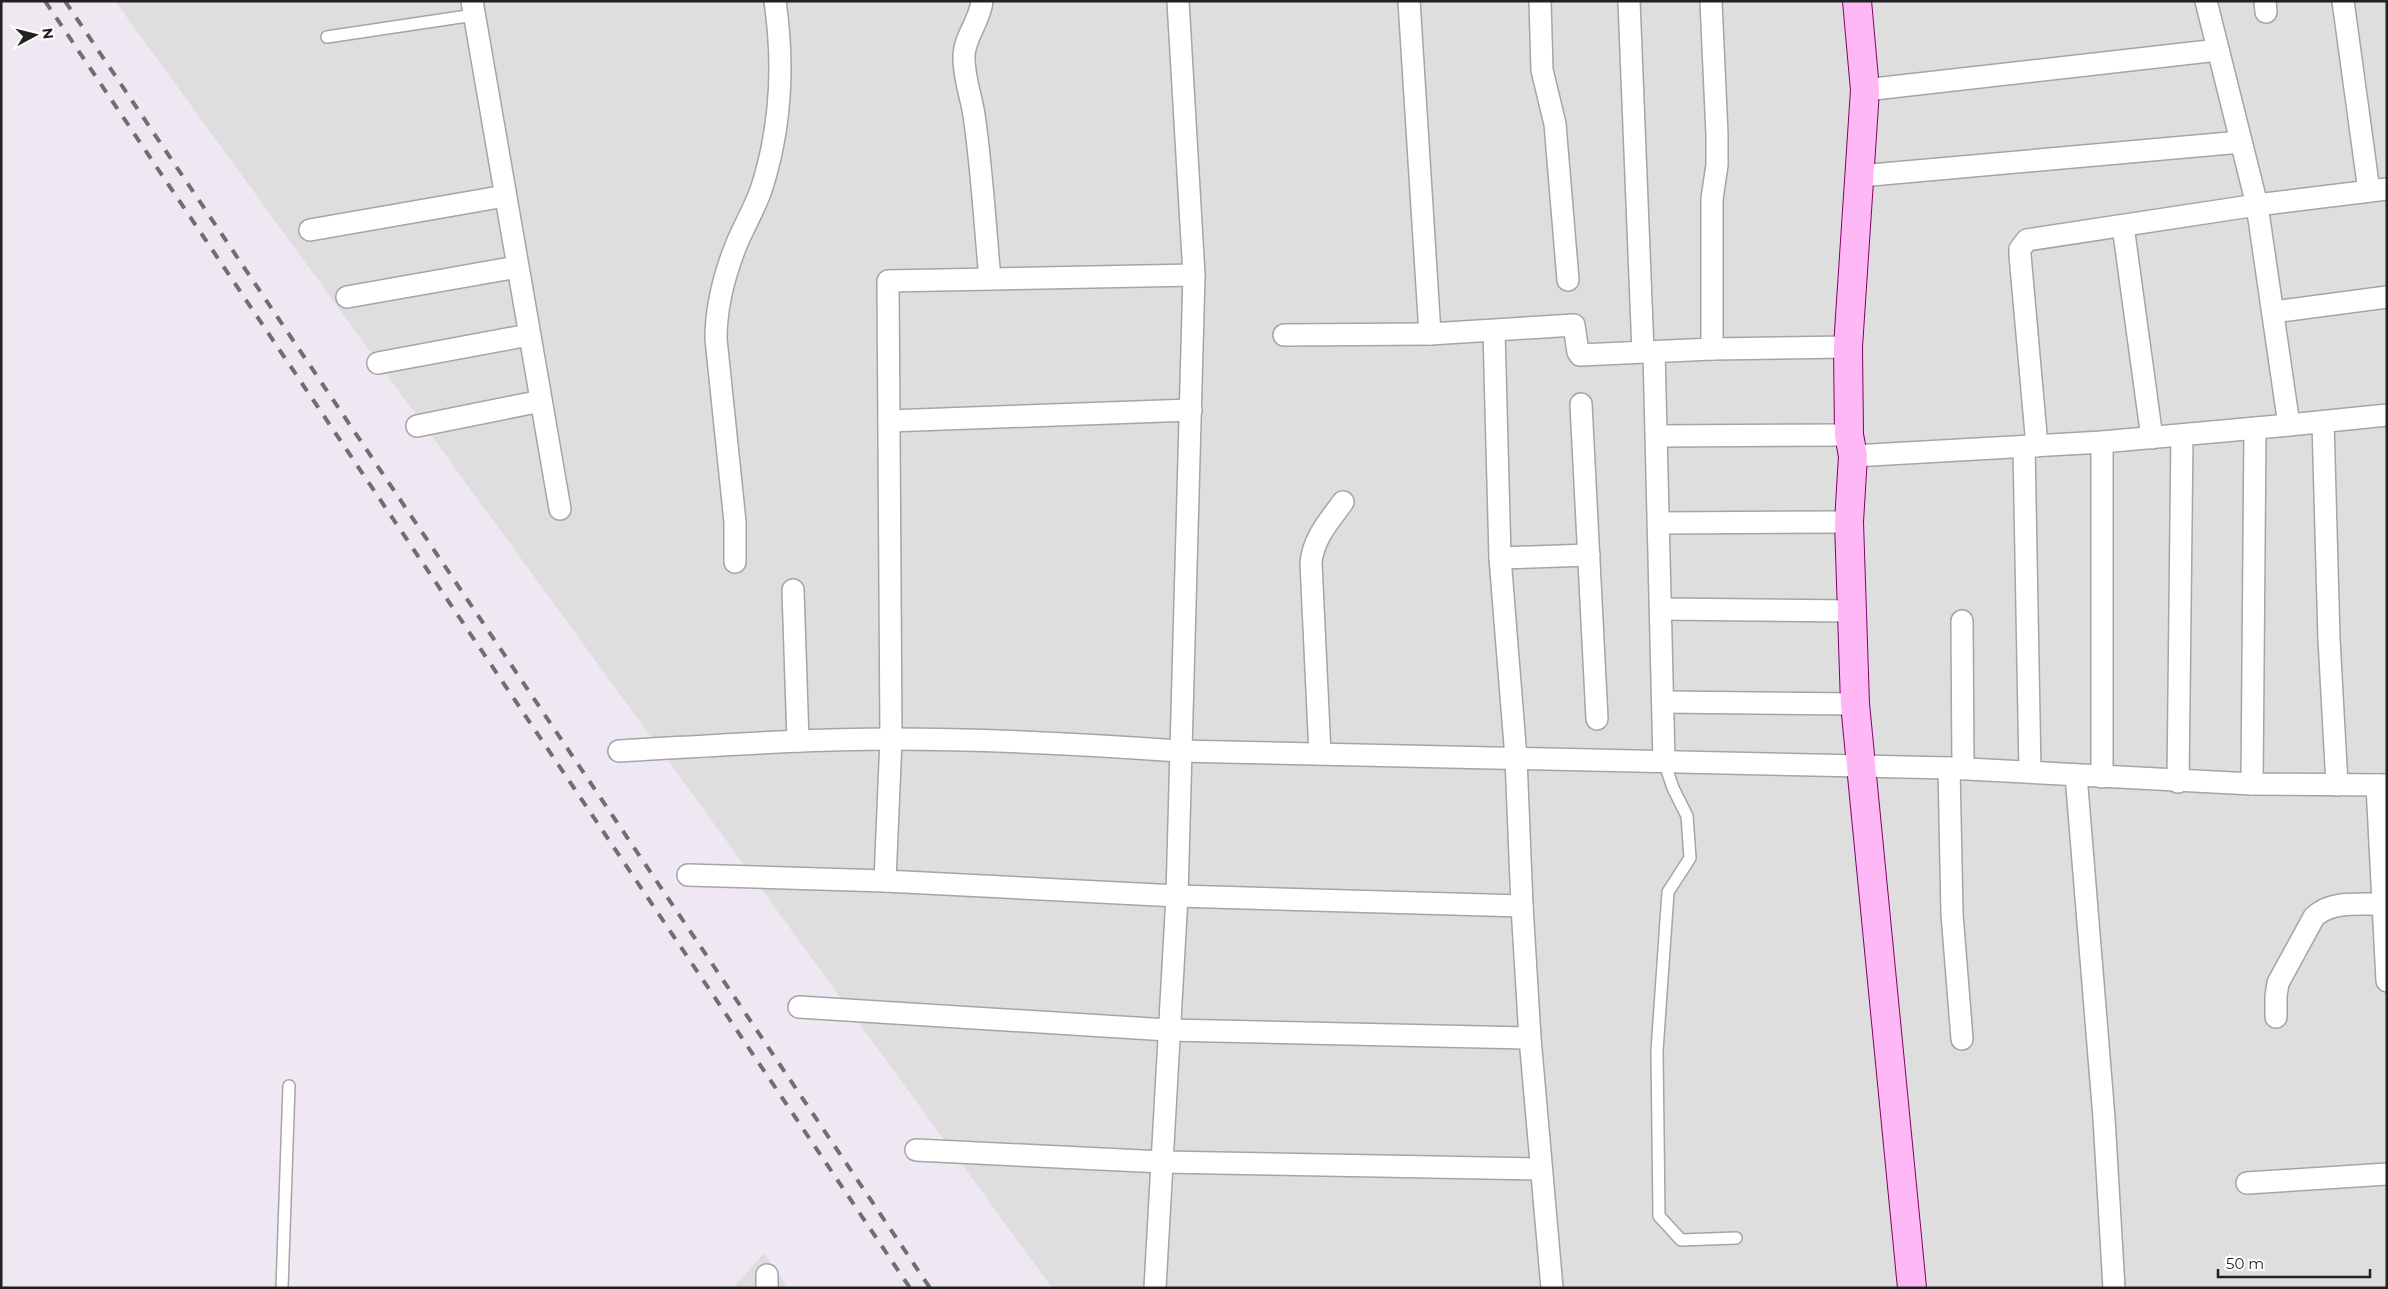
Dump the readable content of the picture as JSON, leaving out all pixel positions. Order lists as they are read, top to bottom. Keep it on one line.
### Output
{"scale_bar":"50 m","north":"right"}
